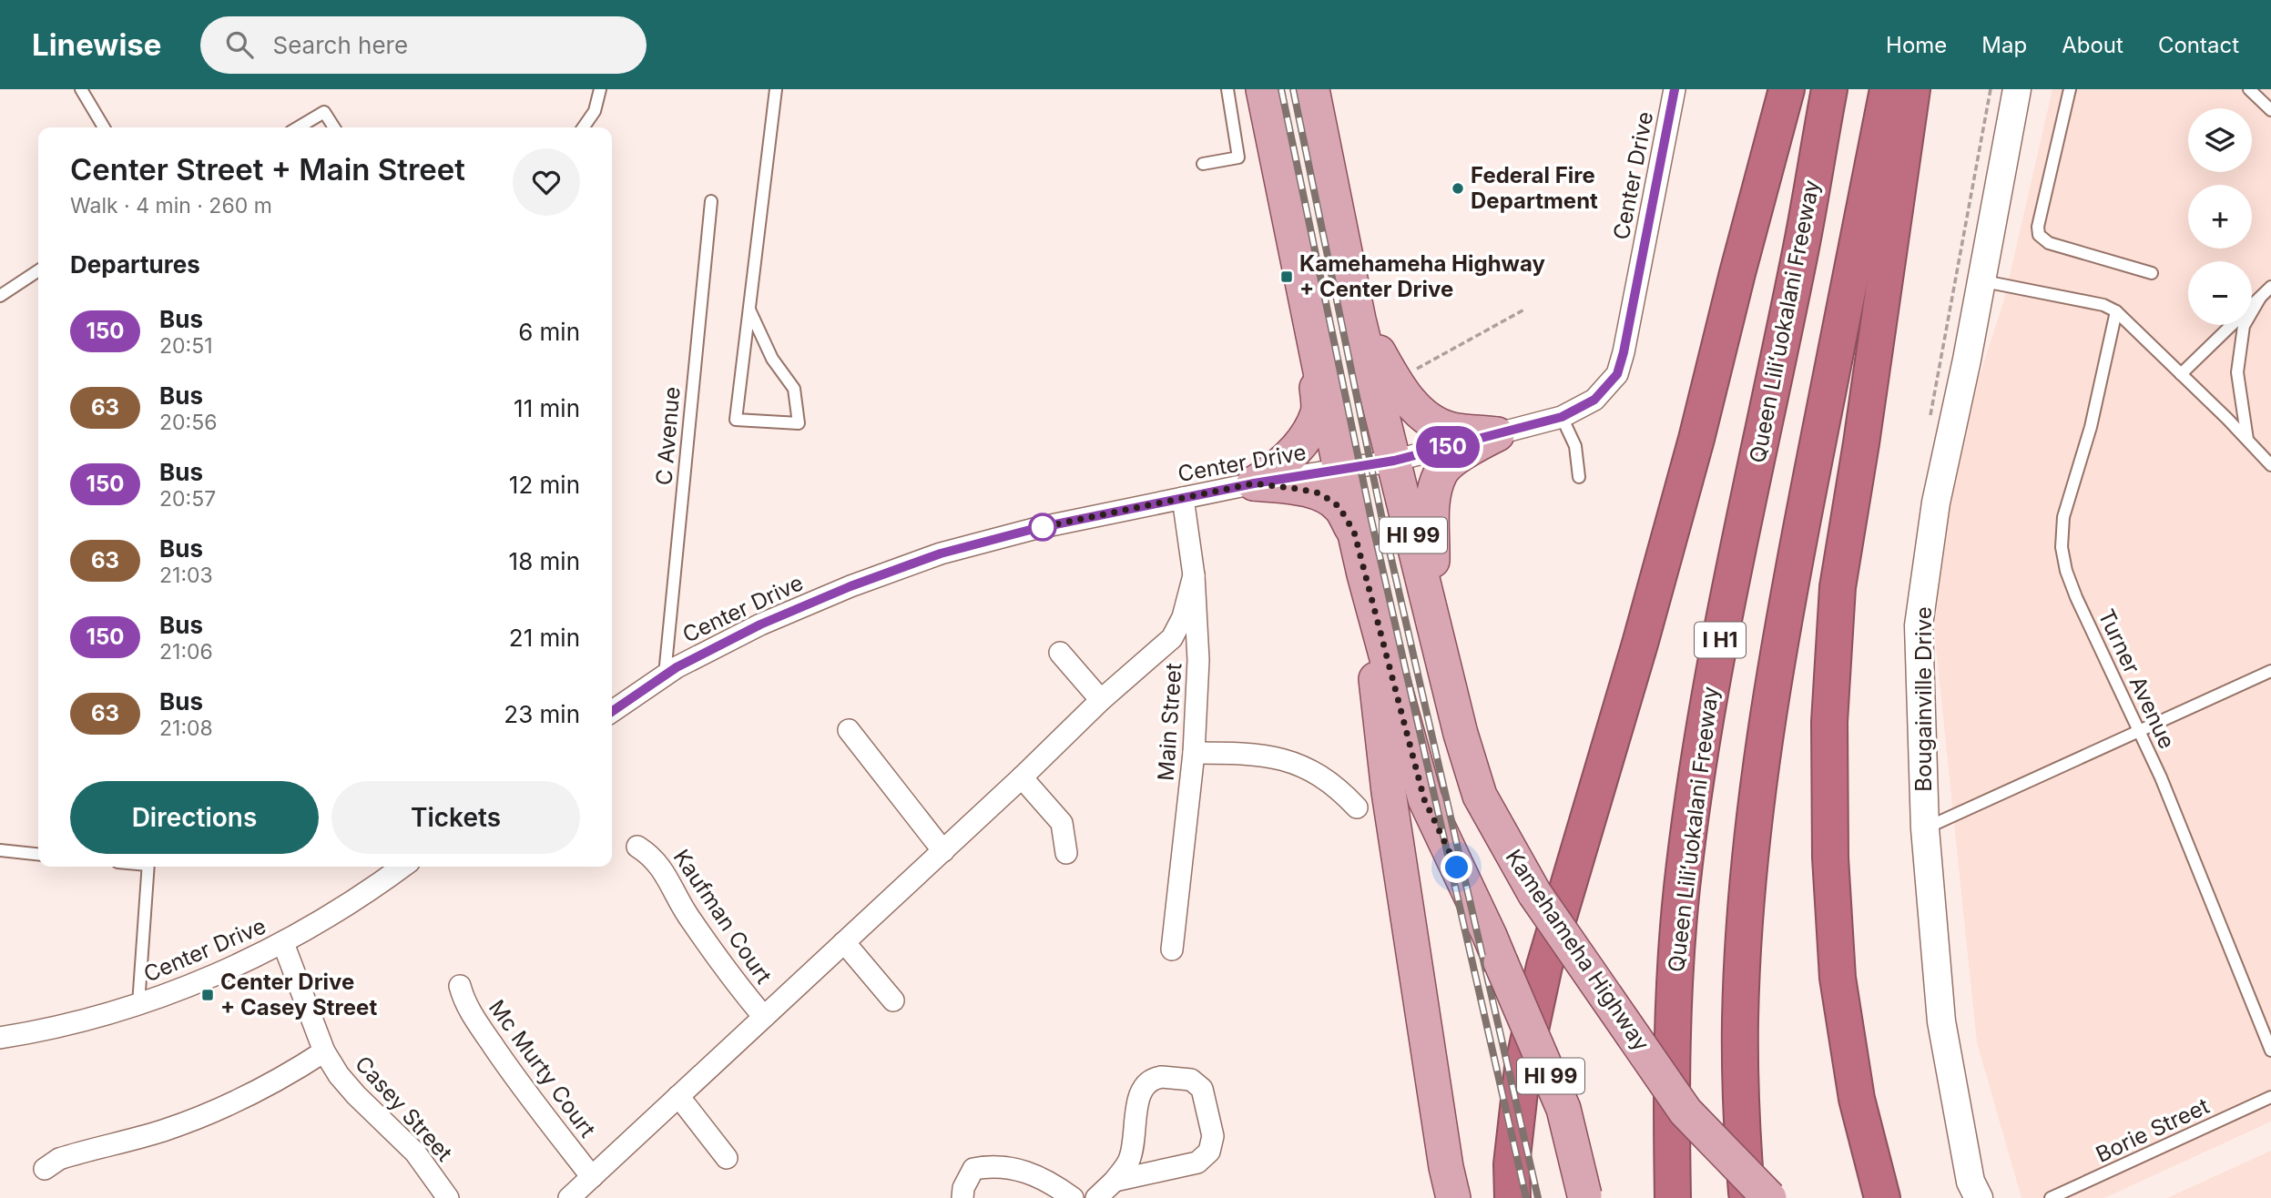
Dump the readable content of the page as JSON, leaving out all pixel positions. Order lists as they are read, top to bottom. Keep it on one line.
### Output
{"streets":{"highway":["Queen Liliʻuokalani Freeway","I H1"],"main road":["HI 99","Kamehameha Highway"],"street":["Center Drive","Bougainville Drive","Main Street","Kaufman Court","Mc Murty Court","Casey Street"],"lane":["C Avenue","Turner Avenue","Borie Street"]},"crossings":[["Center Drive","C Avenue"],["Center Drive","HI 99"],["Center Drive","Main Street"],["Center Drive","Kamehameha Highway"],["Center Drive","Casey Street"],["I H1","Kamehameha Highway"]],"places":{"other":["Federal Fire Department"],"transit":["Kamehameha Highway + Center Drive","Center Drive + Casey Street"]},"lines":["bus line 150"],"page":{"header":"Linewise","search":"Search here","nav":["Home","Map","About","Contact"],"on_map":"150","map_buttons":["+","−"],"heading":[["Center Street + Main Street","Walk · 4 min · 260 m"],"Departures"],"list":[{"mark":"150","name":"Bus","note":"20:51","value":"6 min"},{"mark":"63","name":"Bus","note":"20:56","value":"11 min"},{"mark":"150","name":"Bus","note":"20:57","value":"12 min"},{"mark":"63","name":"Bus","note":"21:03","value":"18 min"},{"mark":"150","name":"Bus","note":"21:06","value":"21 min"},{"mark":"63","name":"Bus","note":"21:08","value":"23 min"}],"buttons":["Directions","Tickets"]}}
